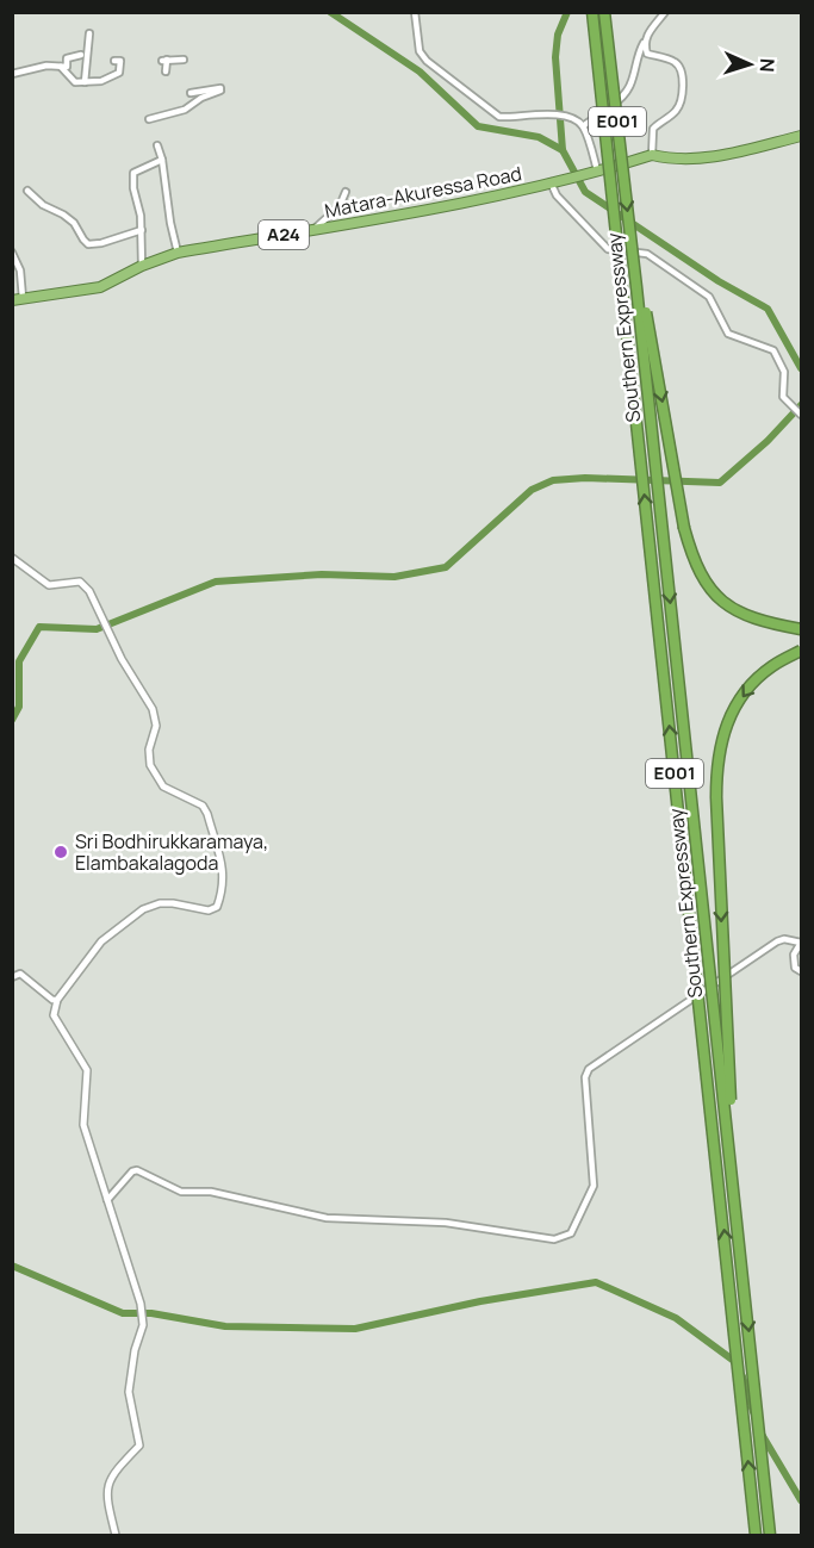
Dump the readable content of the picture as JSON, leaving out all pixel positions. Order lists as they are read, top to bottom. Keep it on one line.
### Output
{"streets":{"highway":["E001","Matara-Akuressa Road","A24","Southern Expressway"]},"places":["Sri Bodhirukkaramaya, Elambakalagoda"],"north":"right"}
